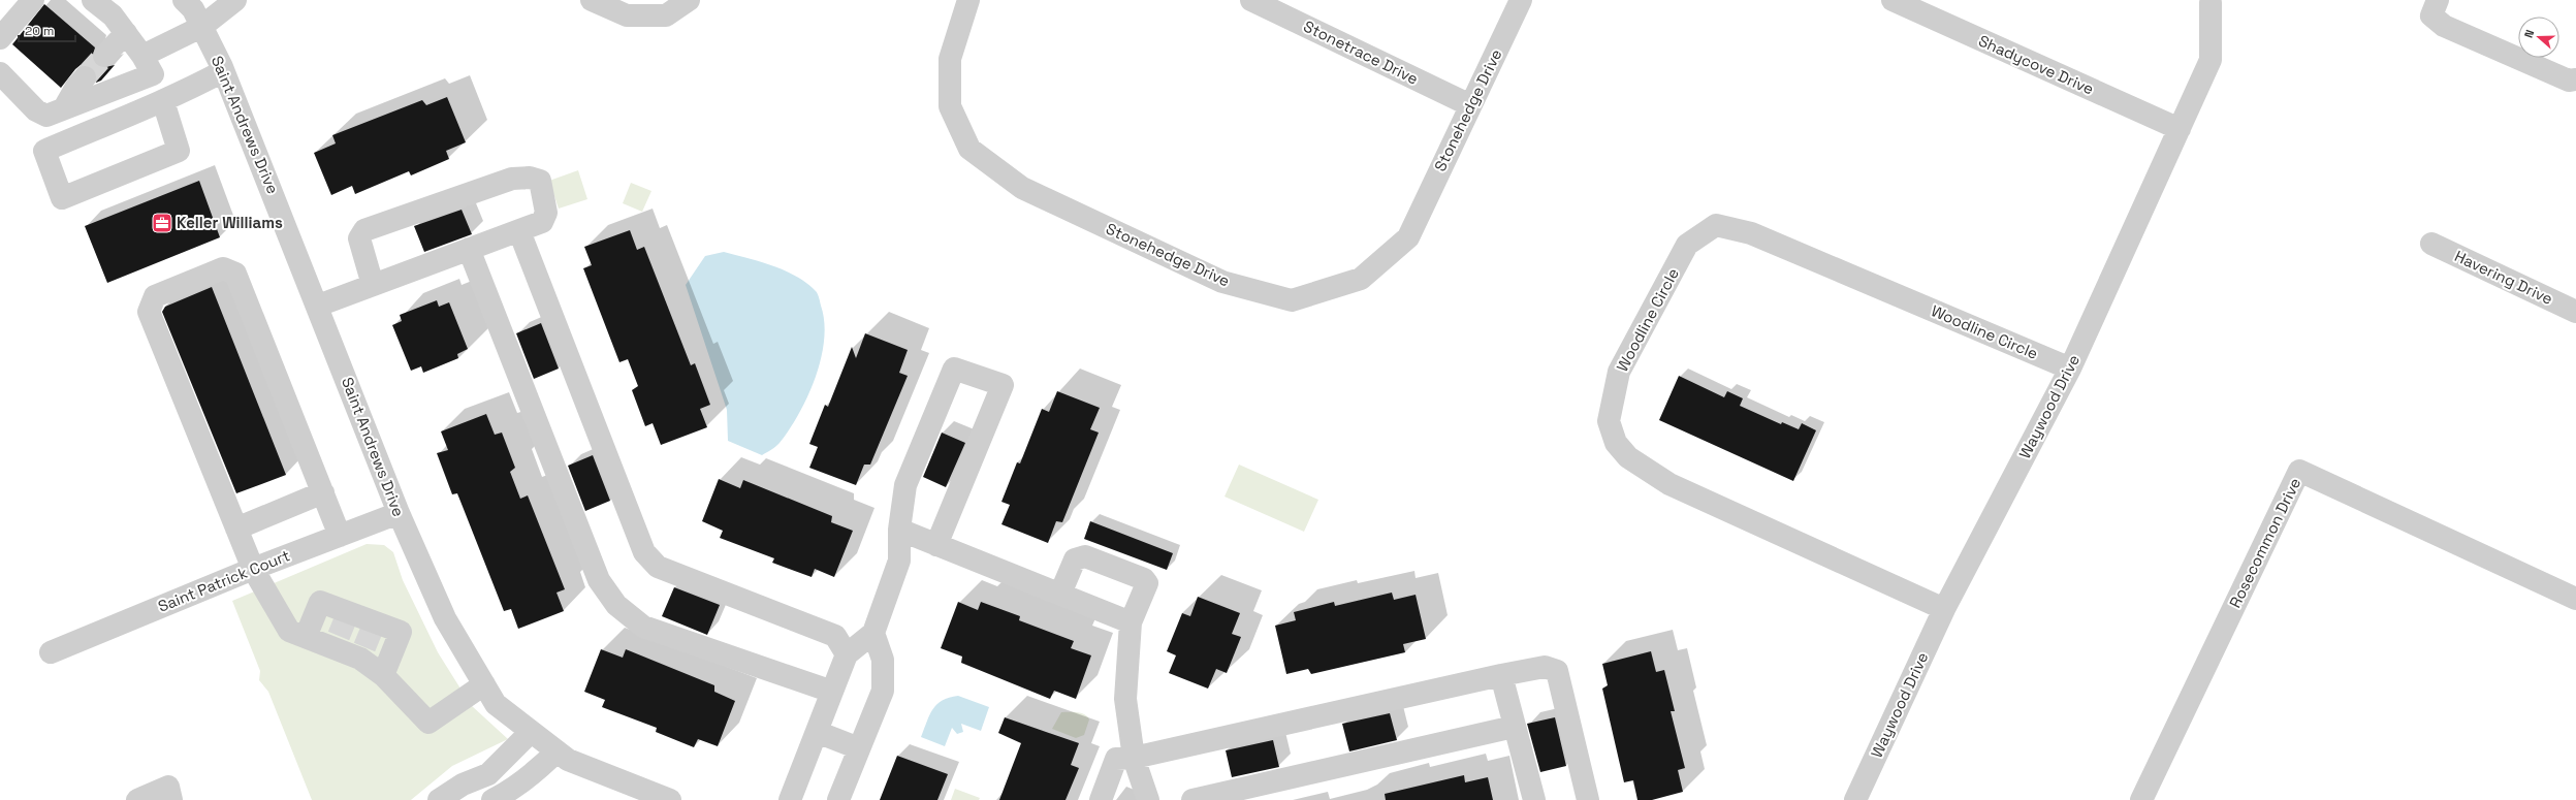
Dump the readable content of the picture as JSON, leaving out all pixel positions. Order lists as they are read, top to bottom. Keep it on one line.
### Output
{"streets":{"street":["Stonetrace Drive","Shadycove Drive","Stonehedge Drive","Saint Andrews Drive","Havering Drive","Woodline Circle","Waywood Drive","Rosecommon Drive","Saint Patrick Court"]},"crossings":[["Stonetrace Drive","Stonehedge Drive"],["Shadycove Drive","Waywood Drive"],["Saint Andrews Drive","Saint Patrick Court"],["Woodline Circle","Waywood Drive"]],"places":{"office":["Keller Williams"]},"scale_bar":"20 m","north":"left"}
